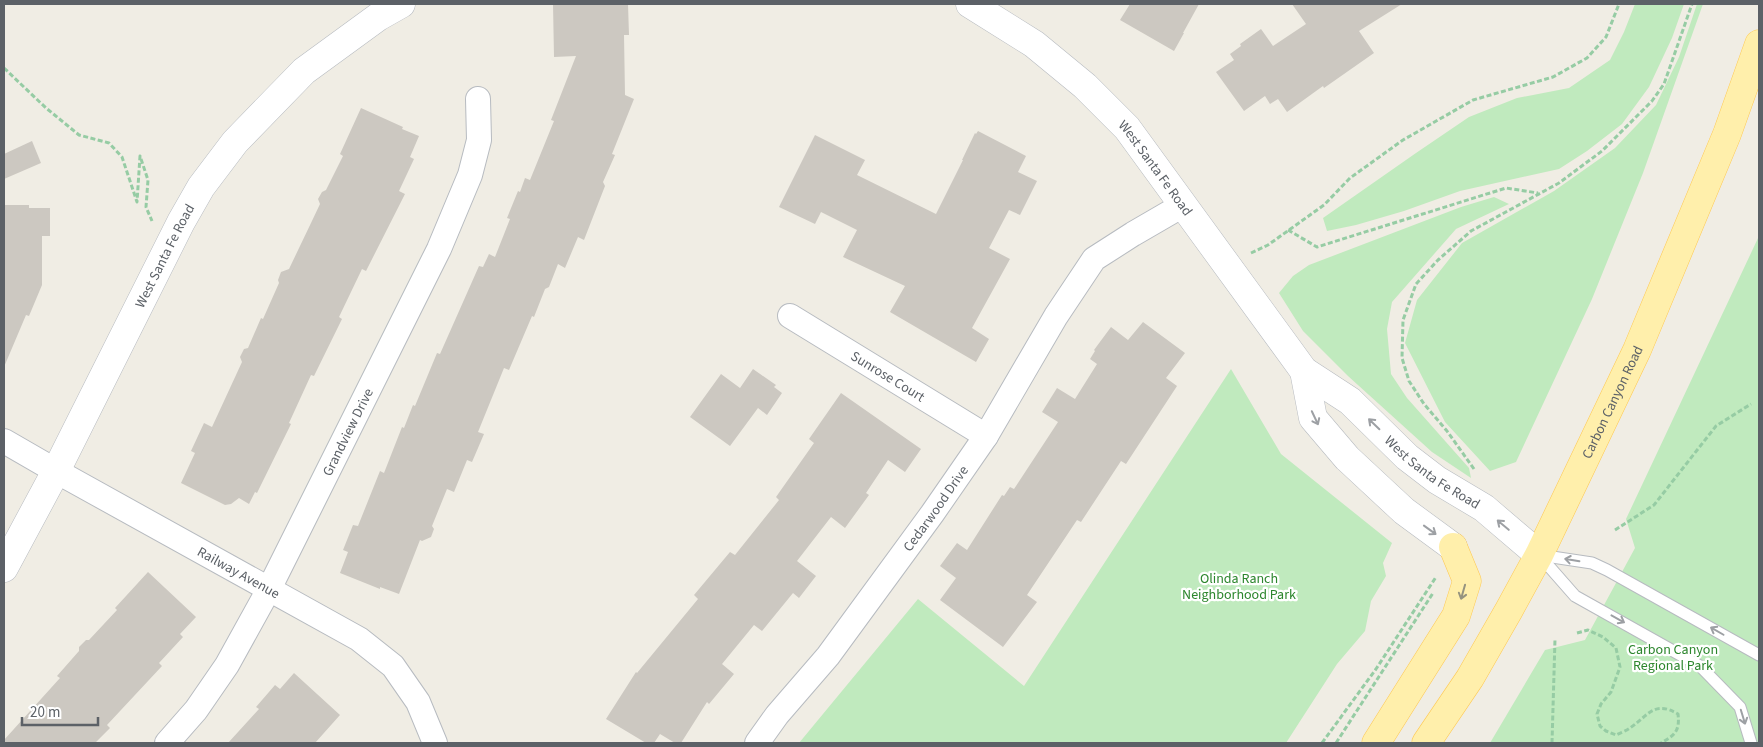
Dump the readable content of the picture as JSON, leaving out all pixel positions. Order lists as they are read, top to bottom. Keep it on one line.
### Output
{"streets":{"main road":["Carbon Canyon Road"],"street":["West Santa Fe Road","Sunrose Court","Grandview Drive","Cedarwood Drive","Railway Avenue"]},"crossings":[["West Santa Fe Road","Carbon Canyon Road"],["West Santa Fe Road","Cedarwood Drive"],["West Santa Fe Road","Railway Avenue"],["Sunrose Court","Cedarwood Drive"],["Grandview Drive","Railway Avenue"]],"parks":["Olinda Ranch Neighborhood Park","Carbon Canyon Regional Park"],"scale_bar":"20 m"}
